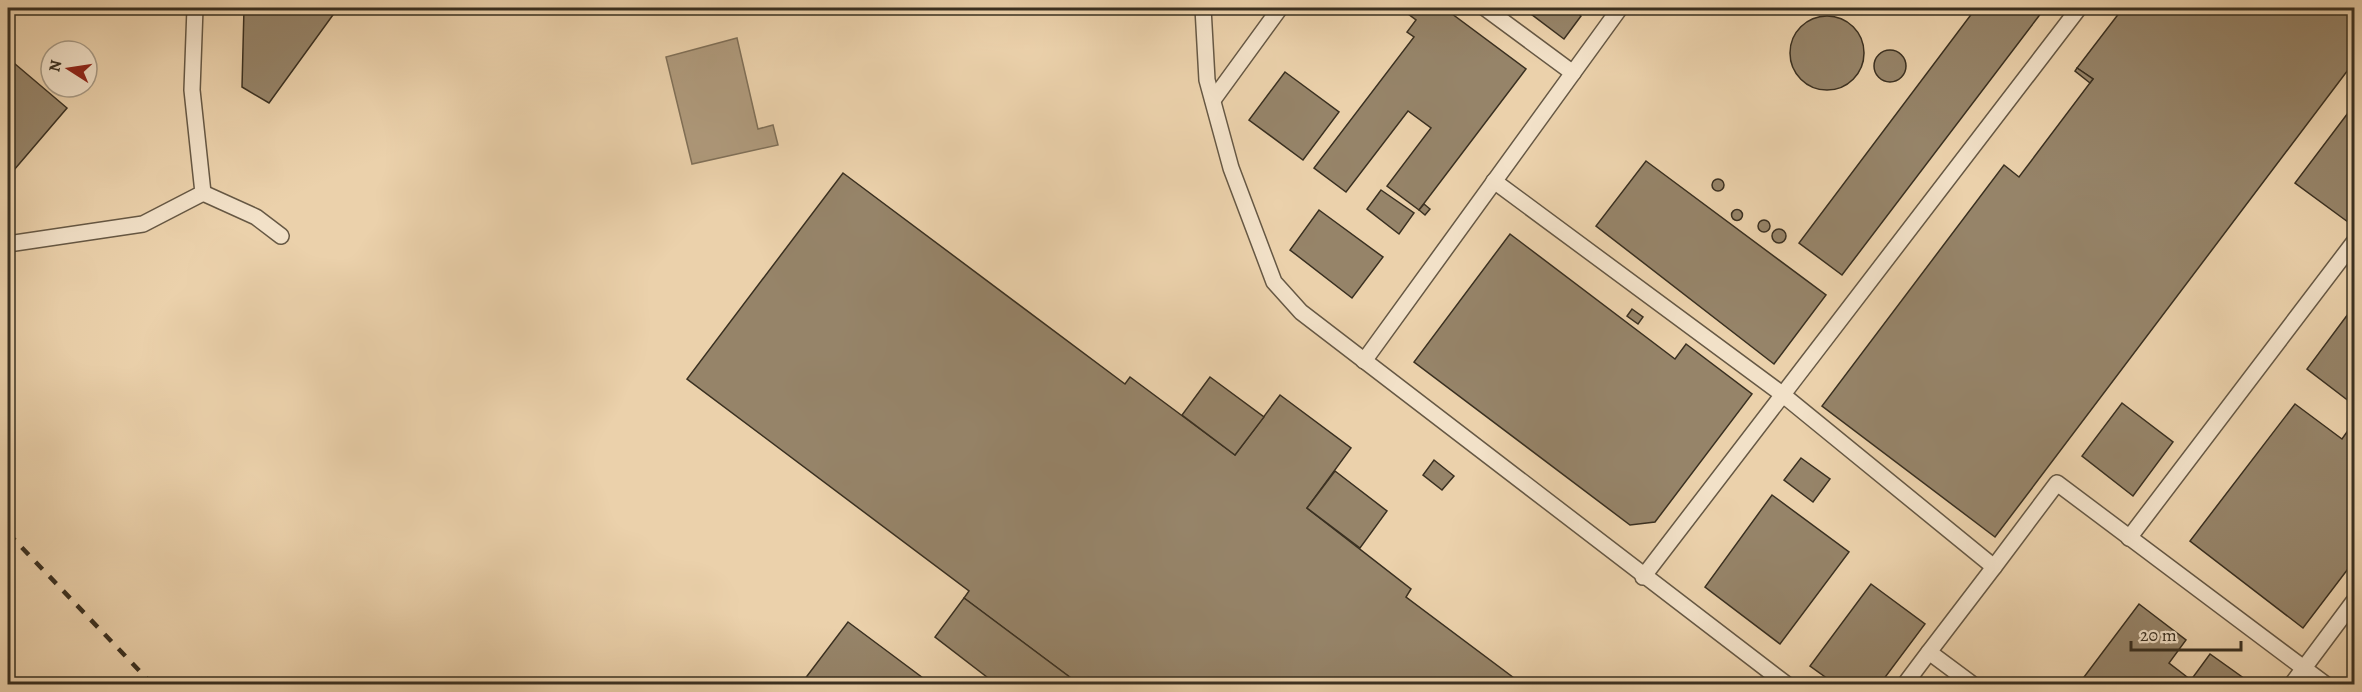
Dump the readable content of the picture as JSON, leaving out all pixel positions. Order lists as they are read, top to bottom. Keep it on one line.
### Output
{"scale_bar":"20 m","north":"left"}
